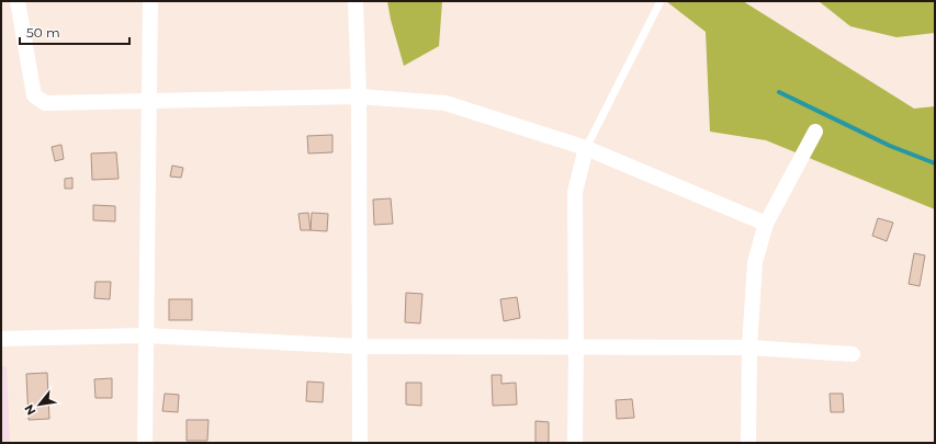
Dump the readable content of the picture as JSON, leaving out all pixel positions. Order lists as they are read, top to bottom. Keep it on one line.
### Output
{"scale_bar":"50 m","north":"bottom left"}
